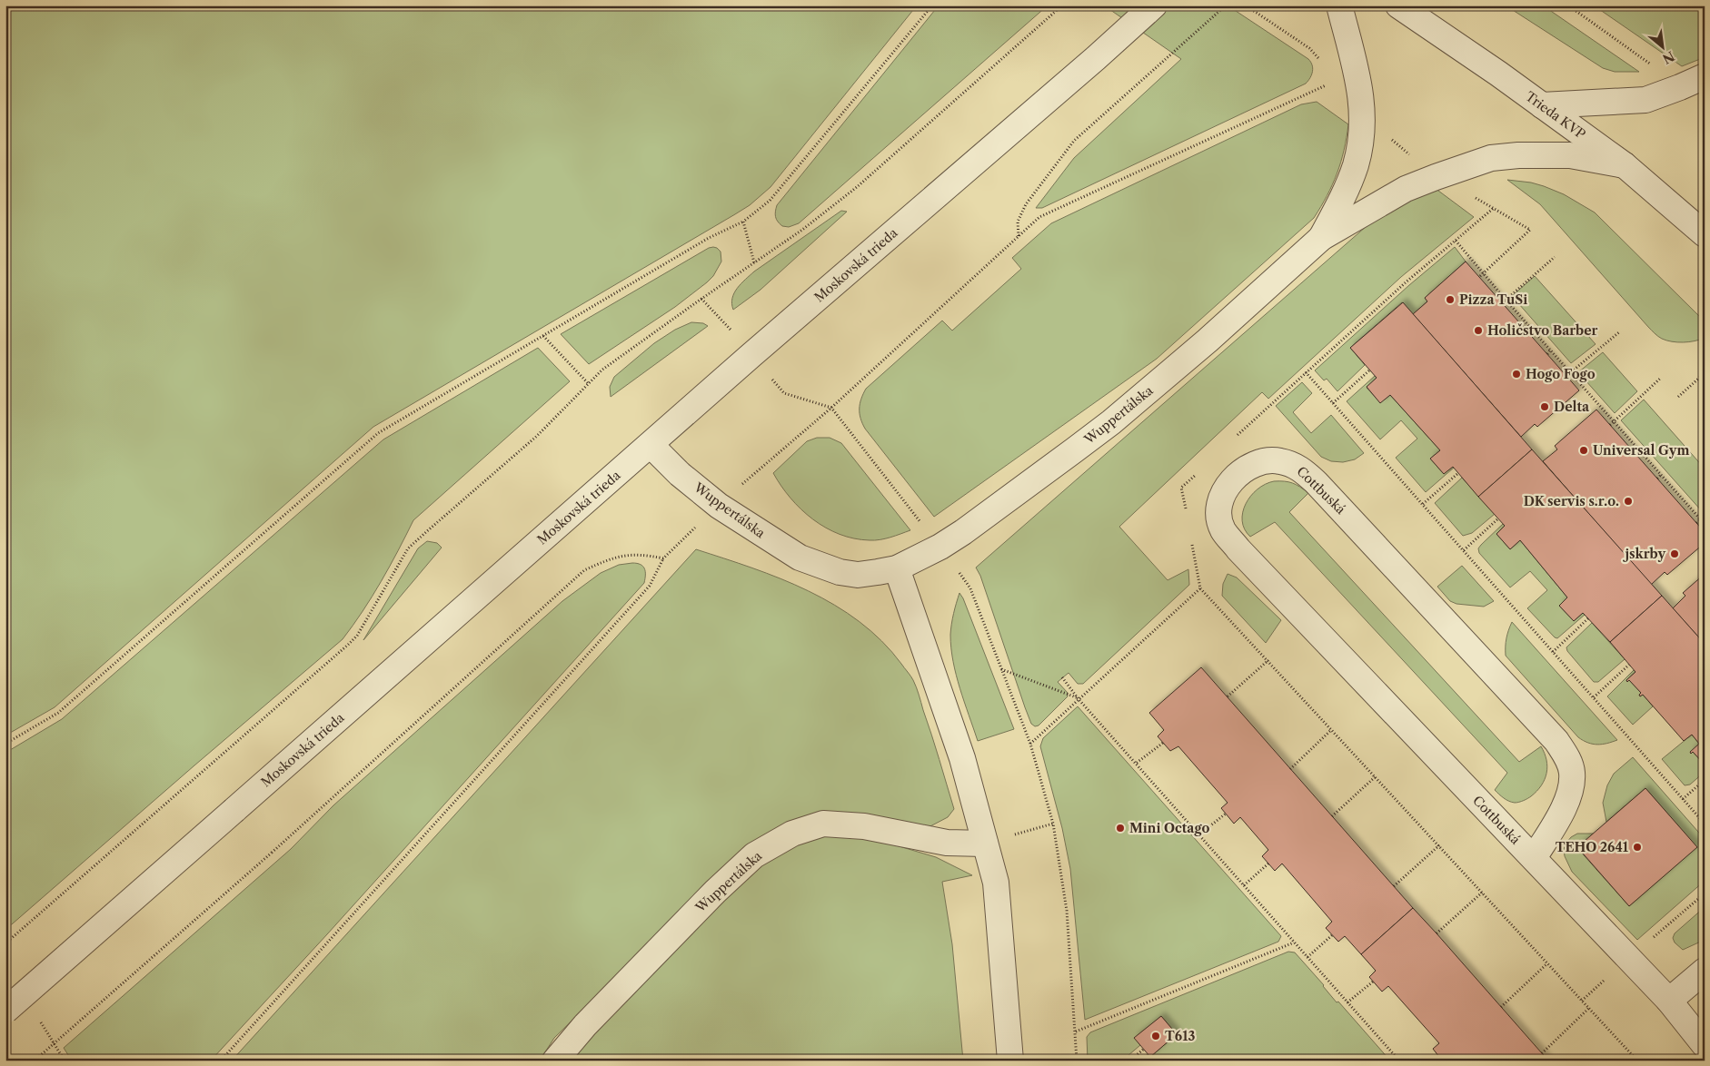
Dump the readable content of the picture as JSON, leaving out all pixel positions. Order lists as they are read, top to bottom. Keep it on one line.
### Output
{"streets":{"street":["Trieda KVP","Moskovská trieda","Wuppertálska","Cottbuská"]},"crossings":[["Moskovská trieda","Wuppertálska"]],"places":["Pizza TuSi","Holičstvo Barber","Hogo Fogo","Delta","Universal Gym","DK servis s.r.o.","jskrby","Mini Octago","TEHO 2641","T613"],"north":"bottom right"}
